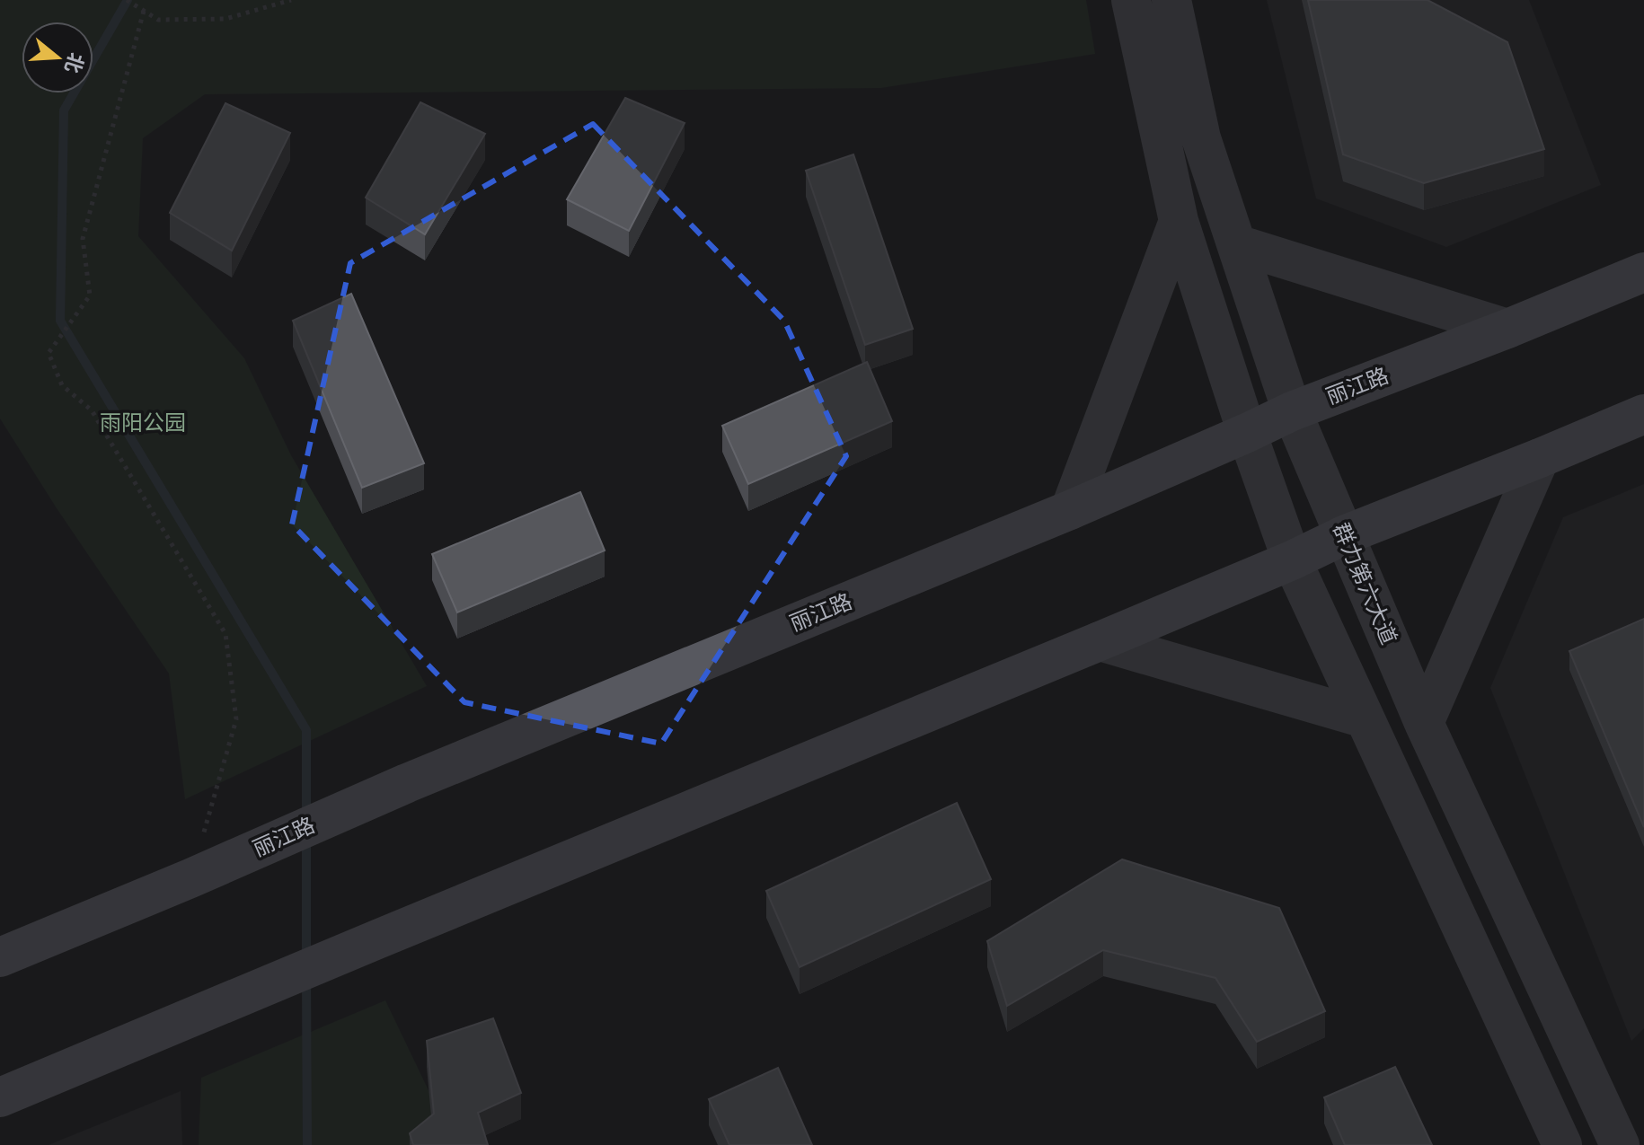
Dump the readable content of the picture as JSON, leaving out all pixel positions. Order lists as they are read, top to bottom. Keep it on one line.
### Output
{"streets":{"main road":["丽江路","群力第六大道"]},"crossings":[["丽江路","群力第六大道"]],"parks":["雨阳公园"],"north":"right"}
